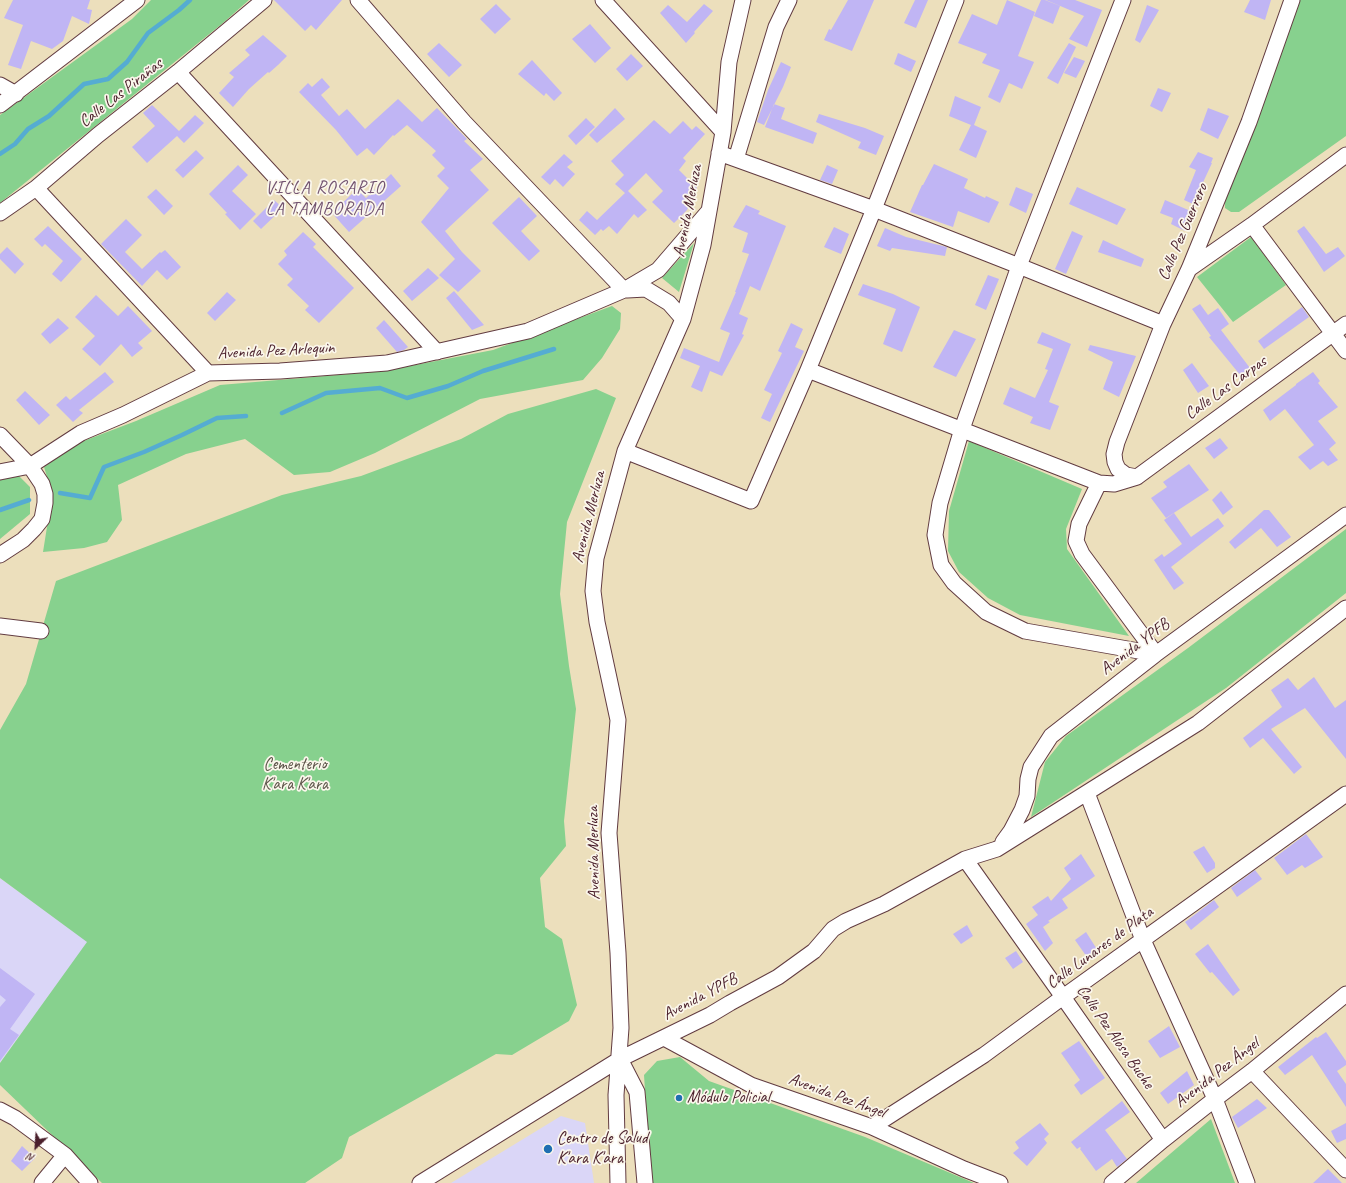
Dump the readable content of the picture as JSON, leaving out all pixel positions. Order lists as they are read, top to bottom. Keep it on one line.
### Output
{"streets":{"street":["Calle Las Pirañas","Avenida Merluza","Calle Pez Guerrero","Avenida Pez Arlequin","Calle Las Carpas","Avenida YPFB","Calle Lunares de Plata","Calle Pez Alosa Buche","Avenida Pez Ángel"]},"crossings":[["Avenida Merluza","Avenida Pez Arlequin"],["Avenida Merluza","Avenida YPFB"],["Calle Pez Guerrero","Calle Las Carpas"],["Avenida YPFB","Calle Pez Alosa Buche"],["Avenida YPFB","Avenida Pez Ángel"],["Calle Lunares de Plata","Calle Pez Alosa Buche"],["Calle Lunares de Plata","Avenida Pez Ángel"],["Calle Pez Alosa Buche","Avenida Pez Ángel"]],"districts":["VILLA ROSARIO LA TAMBORADA"],"parks":["Cementerio K'ara K'ara"],"places":["Módulo Policial","Centro de Salud K'ara K'ara"],"north":"bottom left"}
